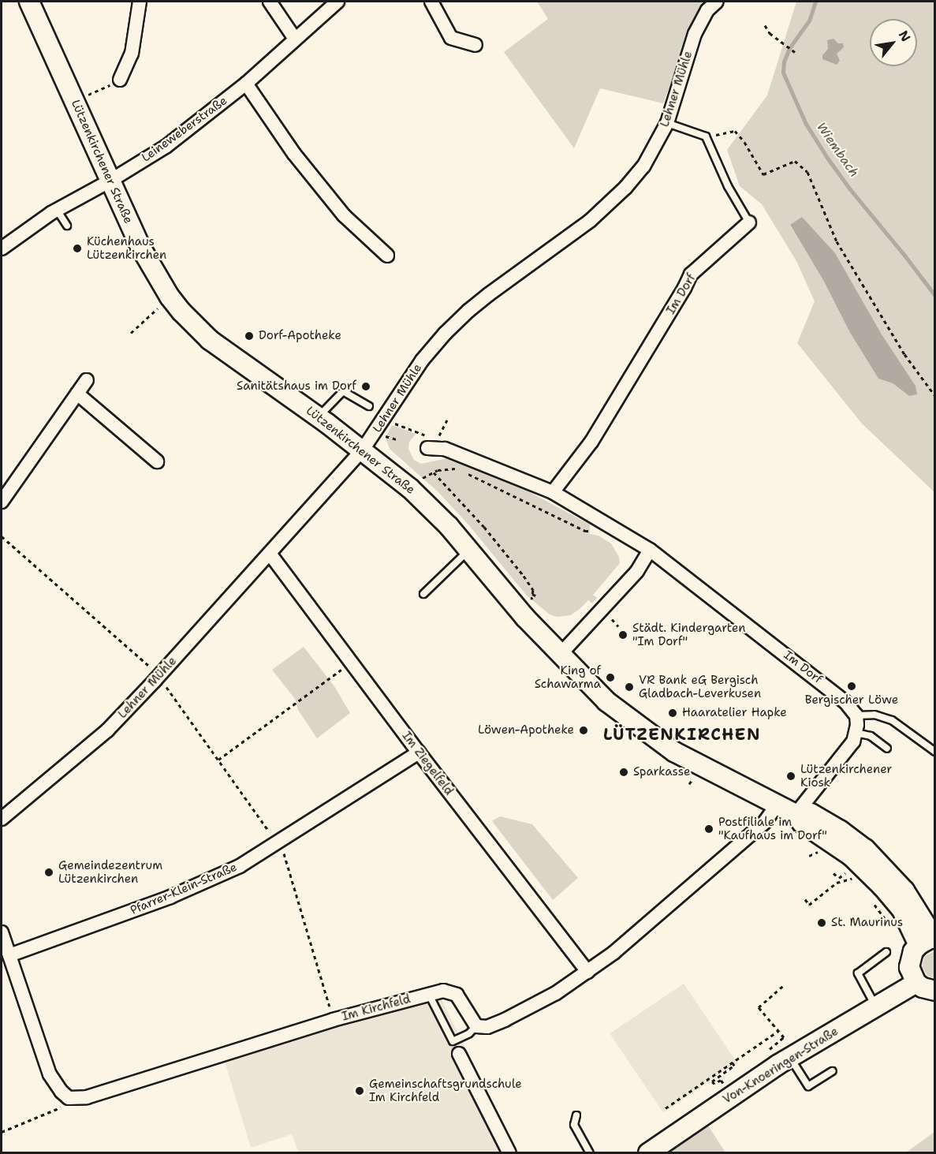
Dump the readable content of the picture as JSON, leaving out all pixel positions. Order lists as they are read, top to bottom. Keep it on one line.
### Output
{"streets":{"main road":["Lützenkirchener Straße","Von-Knoeringen-Straße"],"street":["Lehner Mühle","Leineweberstraße","Im Dorf","Im Ziegelfeld","Pfarrer-Klein-Straße","Im Kirchfeld"]},"crossings":[["Lehner Mühle","Lützenkirchener Straße"],["Lehner Mühle","Im Ziegelfeld"],["Leineweberstraße","Lützenkirchener Straße"],["Im Ziegelfeld","Pfarrer-Klein-Straße"]],"districts":["LÜTZENKIRCHEN"],"water":["Wiembach"],"places":["Küchenhaus Lützenkirchen","Dorf-Apotheke","Sanitätshaus im Dorf","Städt. Kindergarten \"Im Dorf\"","King of Schawarma","Bergischer Löwe","VR Bank eG Bergisch Gladbach-Leverkusen","Haaratelier Hapke","Löwen-Apotheke","Sparkasse","Lützenkirchener Kiosk","Postfiliale im \"Kaufhaus im Dorf\"","Gemeindezentrum Lützenkirchen","St. Maurinus","Gemeinschaftsgrundschule Im Kirchfeld"],"north":"top right"}
